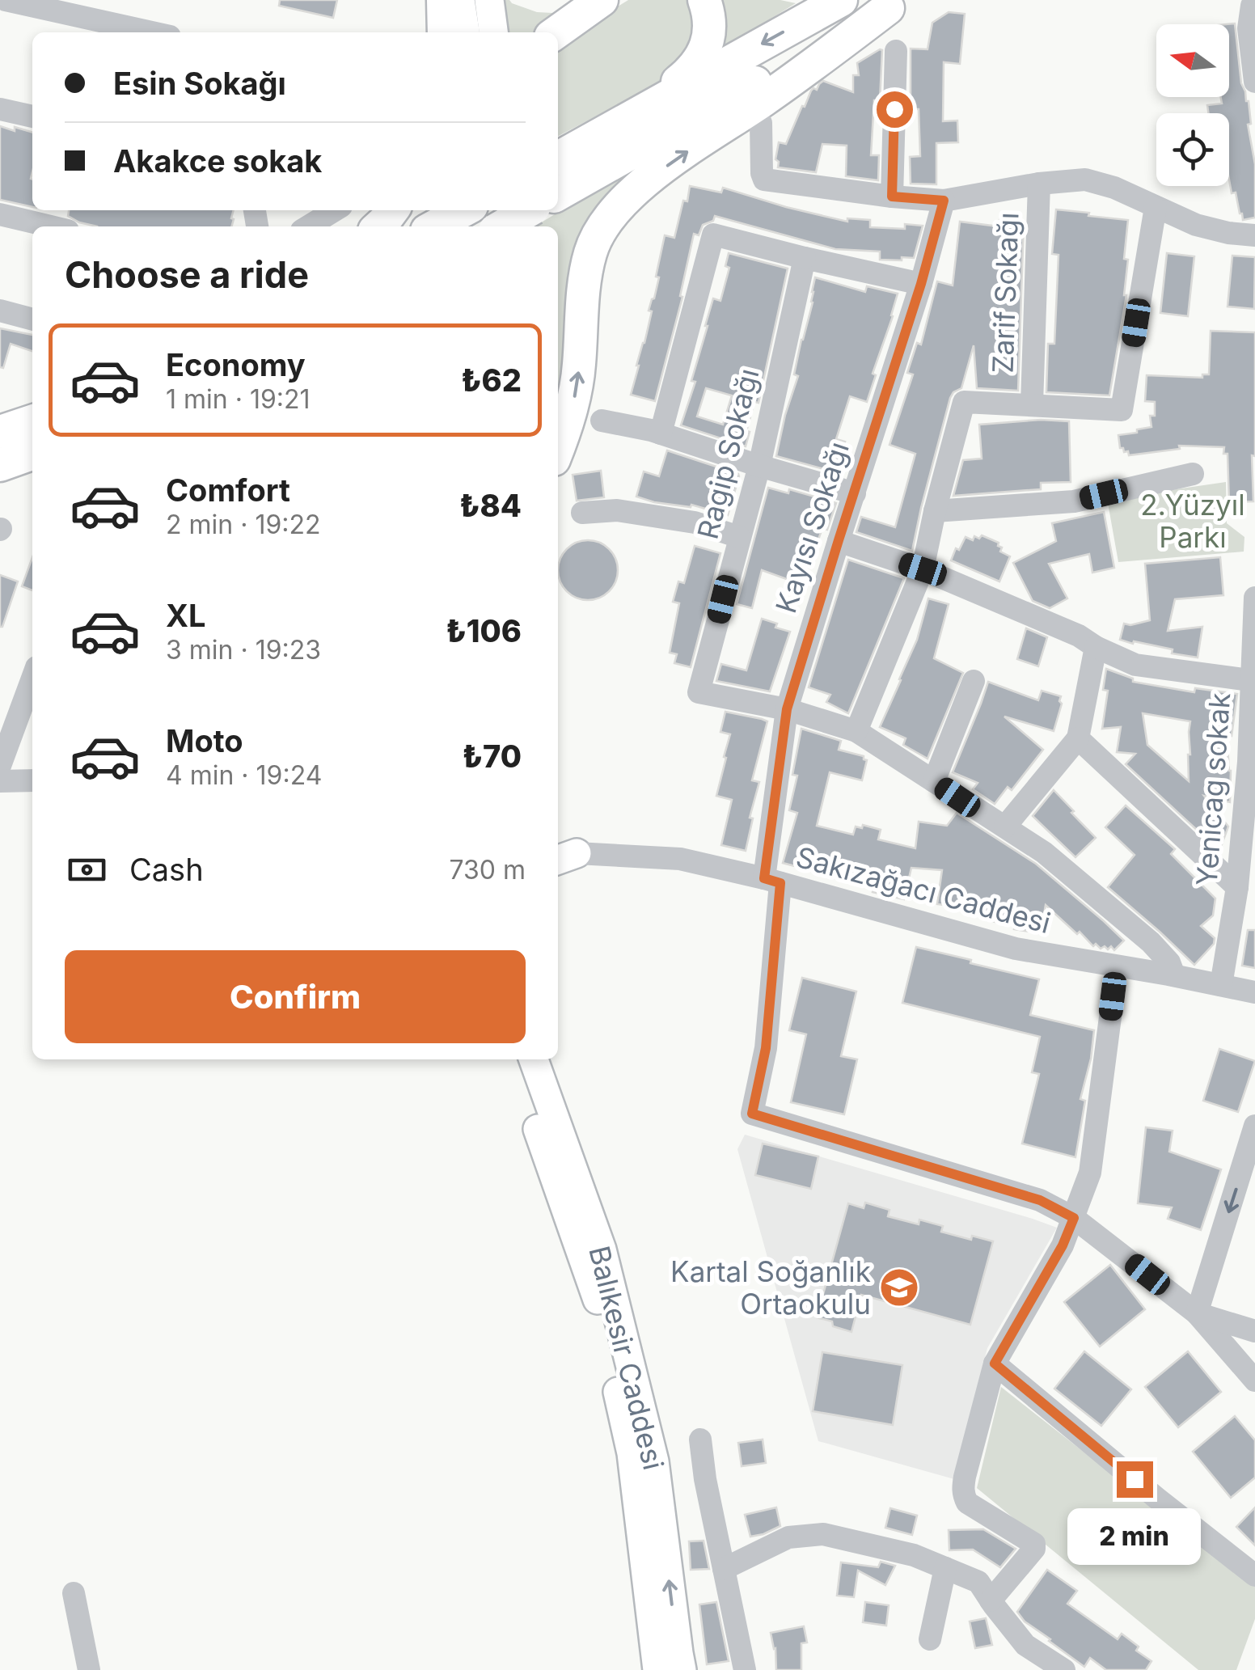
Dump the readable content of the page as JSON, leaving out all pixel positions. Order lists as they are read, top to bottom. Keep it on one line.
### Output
{"streets":{"main road":["Balıkesir Caddesi"],"street":["Zarif Sokağı","Ragip Sokağı","Kayısı Sokağı","Yenicag sokak","Sakızağacı Caddesi"]},"crossings":[["Ragip Sokağı","Kayısı Sokağı"],["Kayısı Sokağı","Sakızağacı Caddesi"],["Yenicag sokak","Sakızağacı Caddesi"]],"parks":["2.Yüzyıl Parkı"],"places":{"school or university":["Kartal Soğanlık Ortaokulu"]},"north":"left","page":{"banner":["Esin Sokağı","Akakce sokak"],"heading":"Choose a ride","list":[{"name":"Economy","note":"1 min · 19:21","value":"₺62"},{"name":"Comfort","note":"2 min · 19:22","value":"₺84"},{"name":"XL","note":"3 min · 19:23","value":"₺106"},{"name":"Moto","note":"4 min · 19:24","value":"₺70"}],"pay":["Cash","730 m"],"buttons":"Confirm","bubble":"2 min"}}
